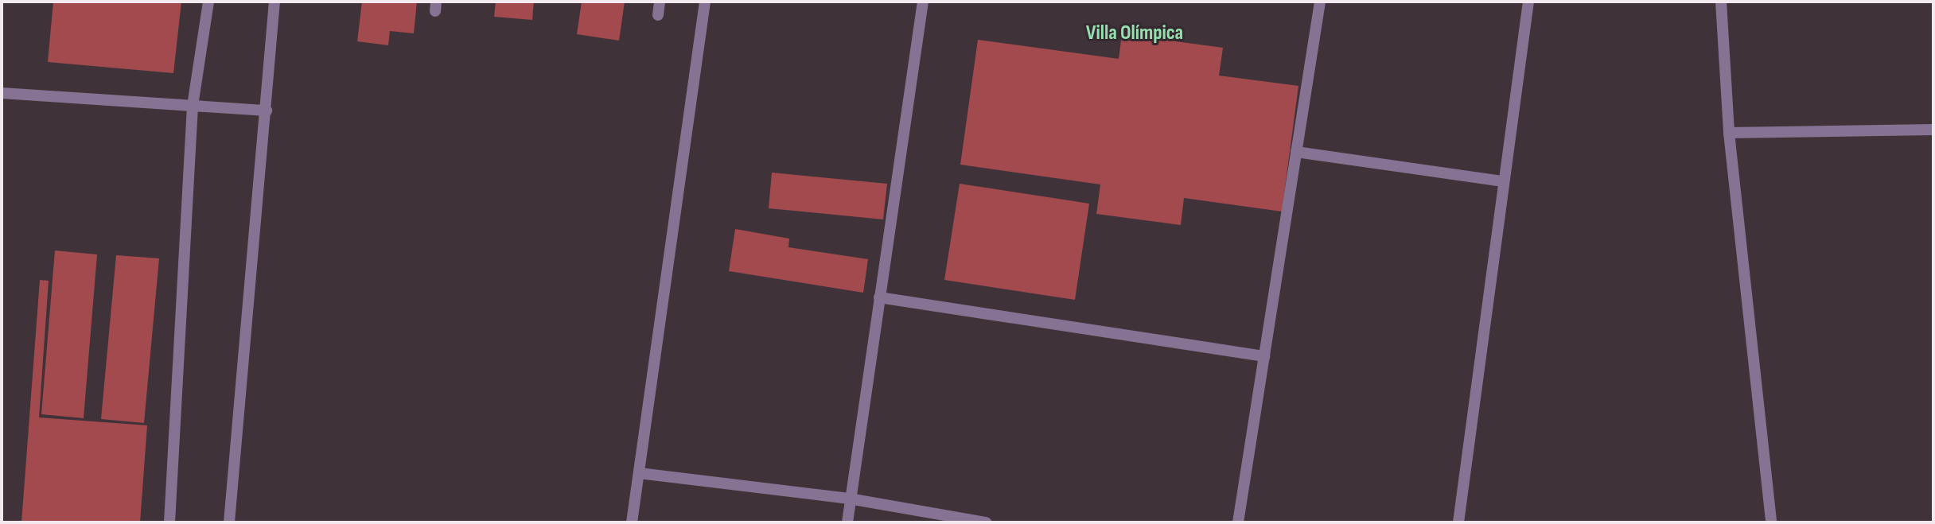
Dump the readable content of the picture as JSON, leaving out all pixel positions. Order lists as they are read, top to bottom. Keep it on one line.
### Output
{"districts":["Villa Olímpica"]}
